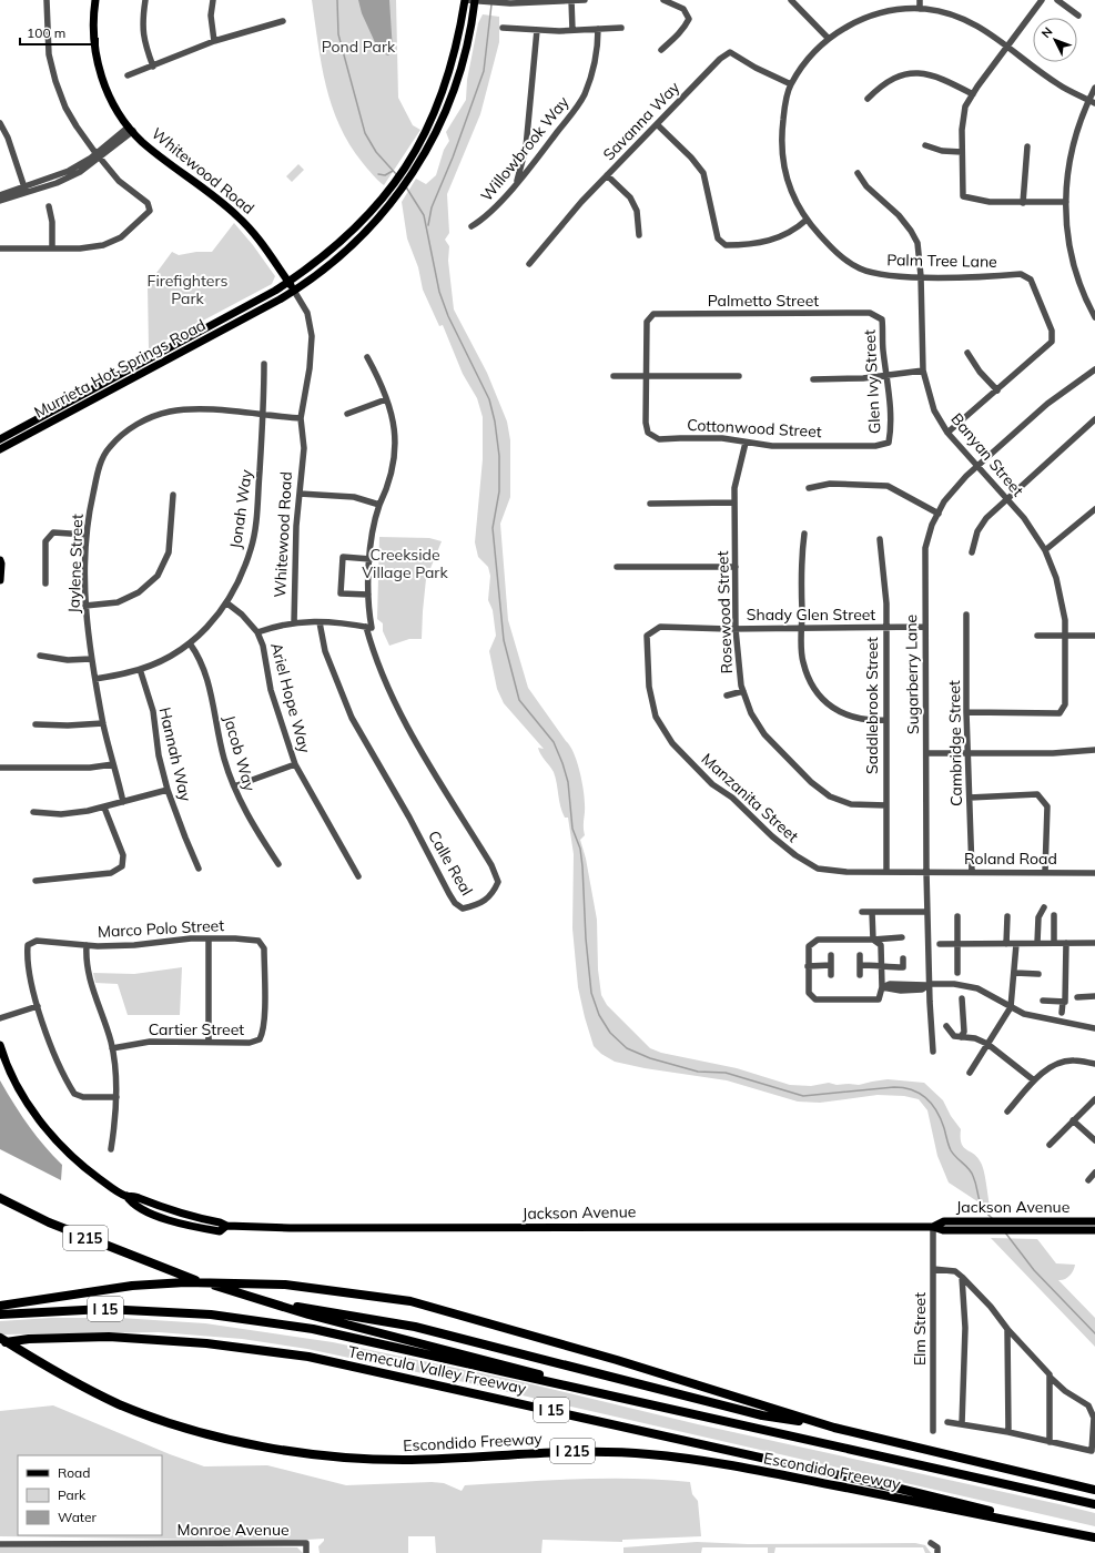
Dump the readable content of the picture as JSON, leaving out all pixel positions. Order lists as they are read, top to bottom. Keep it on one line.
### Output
{"streets":{"highway":["I 215","I 15","Temecula Valley Freeway","Escondido Freeway"],"main road":["Whitewood Road","Murrieta Hot Springs Road","Jackson Avenue"],"street":["Savanna Way","Willowbrook Way","Palm Tree Lane","Palmetto Street","Glen Ivy Street","Cottonwood Street","Banyan Street","Jonah Way","Jaylene Street","Rosewood Street","Shady Glen Street","Sugarberry Lane","Ariel Hope Way","Saddlebrook Street","Cambridge Street","Jacob Way","Hannah Way","Manzanita Street","Roland Road","Calle Real","Marco Polo Street","Cartier Street","Elm Street","Monroe Avenue"]},"crossings":[["Savanna Way","Palm Tree Lane"],["Whitewood Road","Murrieta Hot Springs Road"],["Whitewood Road","Jaylene Street"],["Palm Tree Lane","Banyan Street"],["Palmetto Street","Glen Ivy Street"],["Palmetto Street","Cottonwood Street"],["Glen Ivy Street","Cottonwood Street"],["Cottonwood Street","Rosewood Street"],["Banyan Street","Sugarberry Lane"],["Banyan Street","Cambridge Street"],["Jonah Way","Jaylene Street"],["Jonah Way","Ariel Hope Way"],["Jonah Way","Jacob Way"],["Jonah Way","Hannah Way"],["Rosewood Street","Shady Glen Street"],["Rosewood Street","Saddlebrook Street"],["Shady Glen Street","Sugarberry Lane"],["Shady Glen Street","Saddlebrook Street"],["Shady Glen Street","Manzanita Street"],["Sugarberry Lane","Manzanita Street"],["Sugarberry Lane","Roland Road"],["Saddlebrook Street","Manzanita Street"],["Cambridge Street","Roland Road"],["Manzanita Street","Roland Road"],["Marco Polo Street","Cartier Street"],["Jackson Avenue","Elm Street"],["Temecula Valley Freeway","Escondido Freeway"]],"parks":["Pond Park","Firefighters Park","Creekside Village Park"],"legend":["Road","Park","Water"],"scale_bar":"100 m","north":"top left"}
